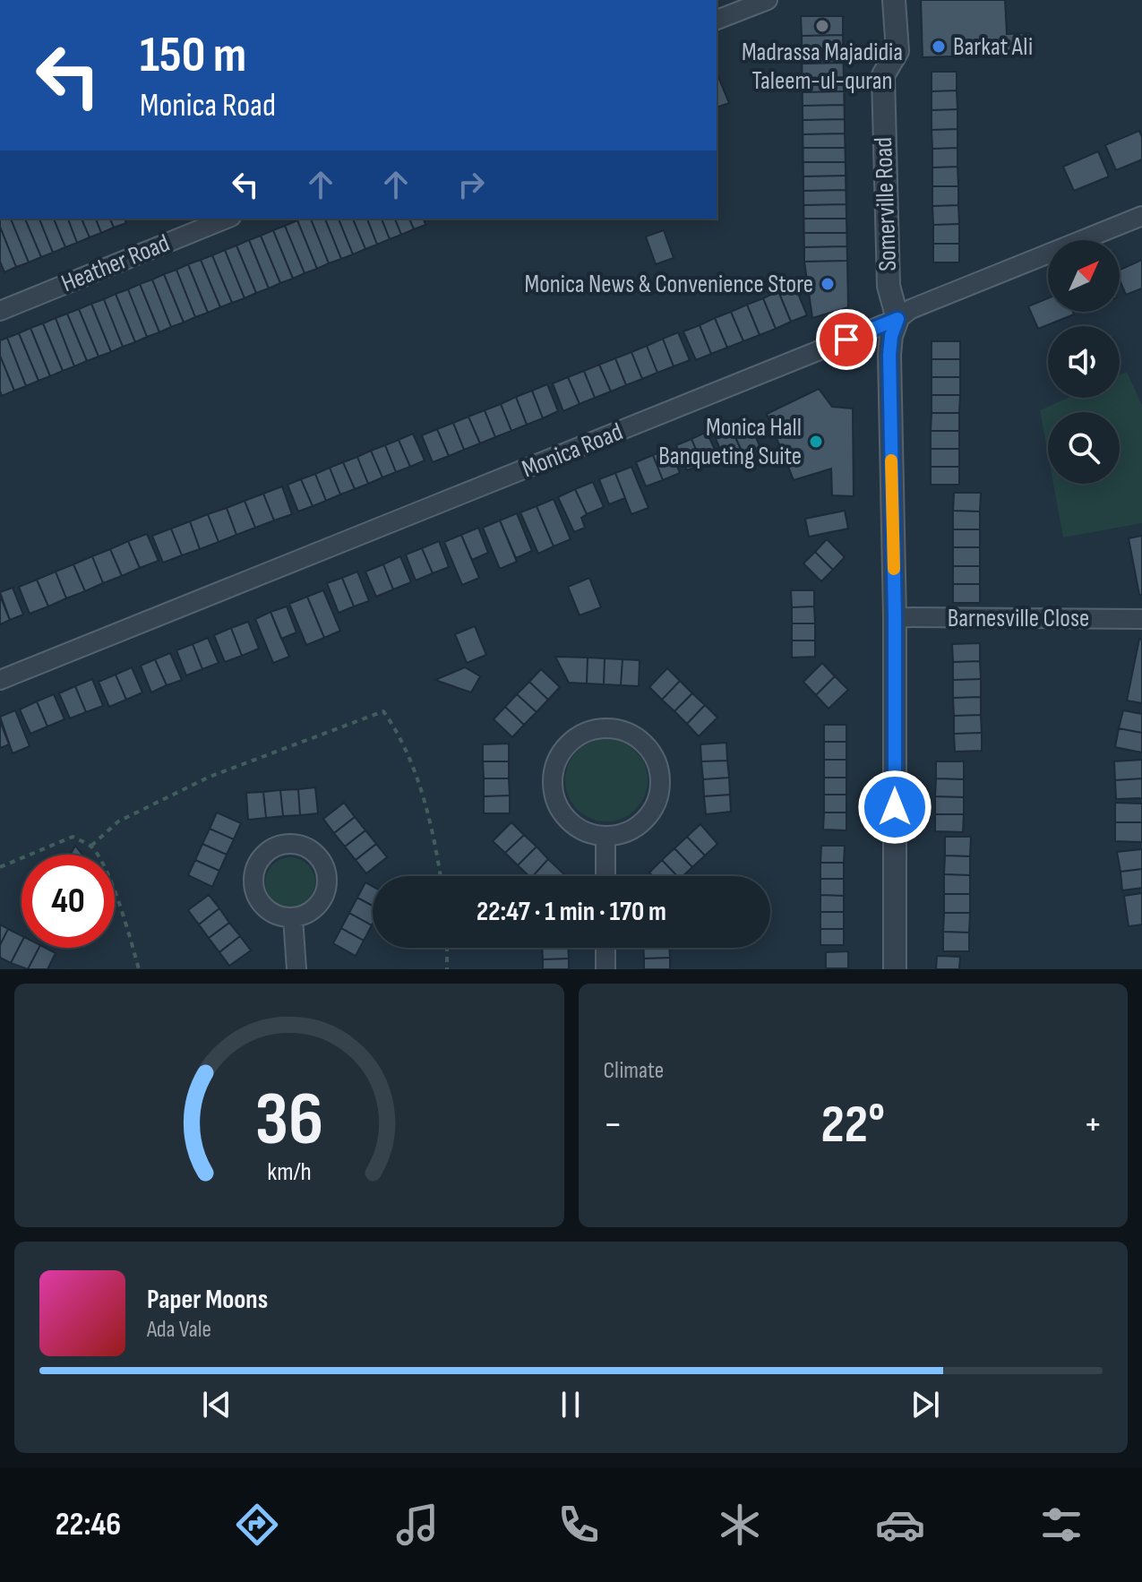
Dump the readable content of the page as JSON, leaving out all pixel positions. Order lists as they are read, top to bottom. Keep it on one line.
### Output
{"streets":{"street":["Somerville Road","Heather Road","Monica Road","Barnesville Close"]},"crossings":[["Somerville Road","Monica Road"],["Somerville Road","Barnesville Close"]],"places":["Madrassa Majadidia Taleem-ul-quran","Barkat Ali","Monica News & Convenience Store","Monica Hall Banqueting Suite"],"north":"top right","page":{"turn":["150 m","Monica Road"],"limit":"40","trip":"22:47 · 1 min · 170 m","tile":"Climate","heat":["−","22°","+"],"song":["Paper Moons","Ada Vale"],"tabs":"22:46","gauge":["36","km/h"]}}
